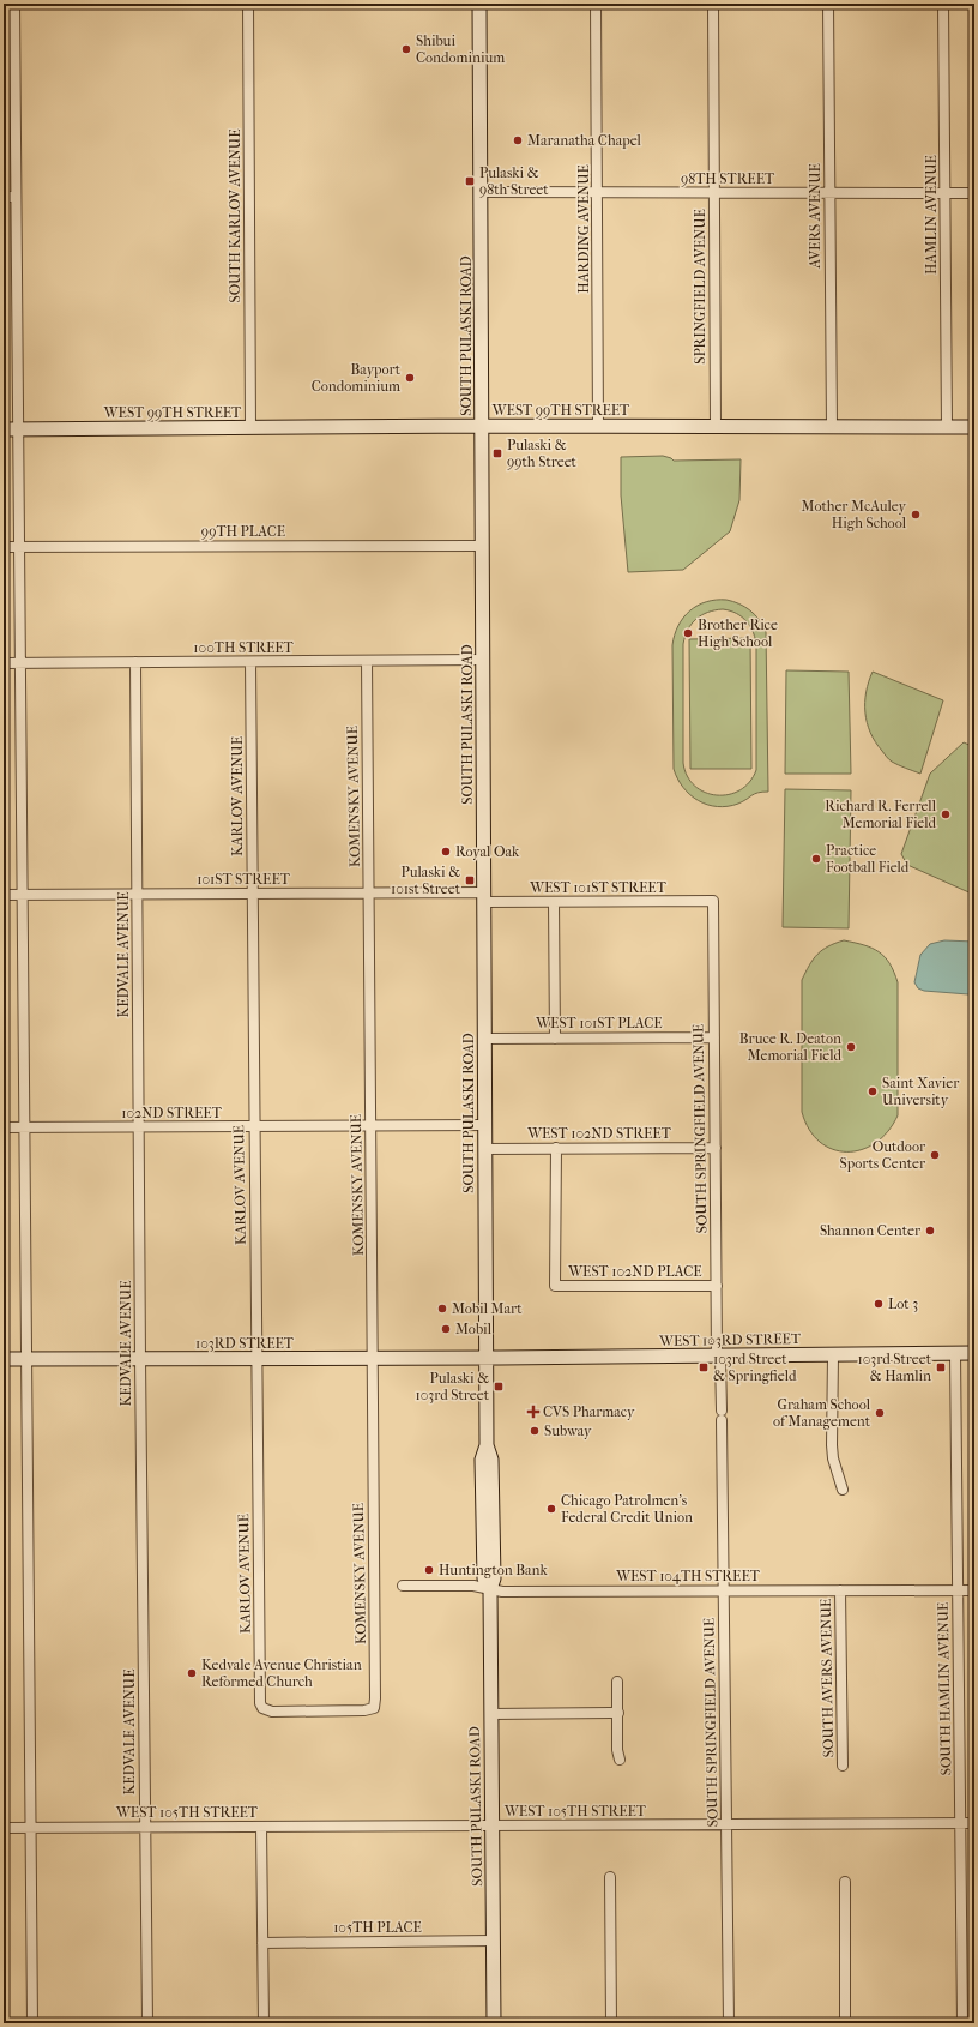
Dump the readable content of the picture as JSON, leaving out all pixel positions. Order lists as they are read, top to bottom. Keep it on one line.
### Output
{"streets":{"main road":["SOUTH PULASKI ROAD","WEST 99TH STREET","WEST 103RD STREET","103RD STREET"],"street":["98TH STREET","HAMLIN AVENUE","SOUTH KARLOV AVENUE","AVERS AVENUE","HARDING AVENUE","SPRINGFIELD AVENUE","99TH PLACE","100TH STREET","KARLOV AVENUE","KOMENSKY AVENUE","101ST STREET","WEST 101ST STREET","KEDVALE AVENUE","WEST 101ST PLACE","102ND STREET","SOUTH SPRINGFIELD AVENUE","WEST 102ND STREET","WEST 102ND PLACE","WEST 104TH STREET","SOUTH AVERS AVENUE","SOUTH HAMLIN AVENUE","WEST 105TH STREET","105TH PLACE"]},"crossings":[["98TH STREET","HAMLIN AVENUE"],["98TH STREET","AVERS AVENUE"],["98TH STREET","HARDING AVENUE"],["98TH STREET","SPRINGFIELD AVENUE"],["98TH STREET","SOUTH PULASKI ROAD"],["HAMLIN AVENUE","WEST 99TH STREET"],["SOUTH KARLOV AVENUE","WEST 99TH STREET"],["AVERS AVENUE","WEST 99TH STREET"],["HARDING AVENUE","WEST 99TH STREET"],["SPRINGFIELD AVENUE","WEST 99TH STREET"],["SOUTH PULASKI ROAD","WEST 99TH STREET"],["SOUTH PULASKI ROAD","99TH PLACE"],["SOUTH PULASKI ROAD","100TH STREET"],["SOUTH PULASKI ROAD","101ST STREET"],["SOUTH PULASKI ROAD","WEST 101ST STREET"],["SOUTH PULASKI ROAD","WEST 101ST PLACE"],["SOUTH PULASKI ROAD","102ND STREET"],["SOUTH PULASKI ROAD","WEST 102ND STREET"],["SOUTH PULASKI ROAD","WEST 103RD STREET"],["SOUTH PULASKI ROAD","103RD STREET"],["SOUTH PULASKI ROAD","WEST 104TH STREET"],["SOUTH PULASKI ROAD","WEST 105TH STREET"],["SOUTH PULASKI ROAD","105TH PLACE"],["100TH STREET","KARLOV AVENUE"],["100TH STREET","KOMENSKY AVENUE"],["100TH STREET","KEDVALE AVENUE"],["KARLOV AVENUE","KOMENSKY AVENUE"],["KARLOV AVENUE","101ST STREET"],["KARLOV AVENUE","102ND STREET"],["KARLOV AVENUE","103RD STREET"],["KOMENSKY AVENUE","101ST STREET"],["KOMENSKY AVENUE","102ND STREET"],["KOMENSKY AVENUE","103RD STREET"],["101ST STREET","WEST 101ST STREET"],["101ST STREET","KEDVALE AVENUE"],["WEST 101ST STREET","SOUTH SPRINGFIELD AVENUE"],["KEDVALE AVENUE","102ND STREET"],["KEDVALE AVENUE","103RD STREET"],["KEDVALE AVENUE","WEST 105TH STREET"],["WEST 101ST PLACE","SOUTH SPRINGFIELD AVENUE"],["SOUTH SPRINGFIELD AVENUE","WEST 102ND STREET"],["SOUTH SPRINGFIELD AVENUE","WEST 102ND PLACE"],["SOUTH SPRINGFIELD AVENUE","WEST 103RD STREET"],["SOUTH SPRINGFIELD AVENUE","WEST 104TH STREET"],["SOUTH SPRINGFIELD AVENUE","WEST 105TH STREET"],["WEST 102ND STREET","WEST 102ND PLACE"],["WEST 103RD STREET","103RD STREET"],["WEST 103RD STREET","SOUTH HAMLIN AVENUE"],["WEST 104TH STREET","SOUTH AVERS AVENUE"],["WEST 104TH STREET","SOUTH HAMLIN AVENUE"],["SOUTH HAMLIN AVENUE","WEST 105TH STREET"]],"places":{"other":["Shibui Condominium","Maranatha Chapel","Bayport Condominium","Mother McAuley High School","Brother Rice High School","Richard R. Ferrell Memorial Field","Royal Oak","Practice Football Field","Bruce R. Deaton Memorial Field","Saint Xavier University","Outdoor Sports Center","Shannon Center","Lot 3","Mobil Mart","Mobil","Graham School of Management","Subway","Chicago Patrolmen's Federal Credit Union","Huntington Bank","Kedvale Avenue Christian Reformed Church"],"transit":["Pulaski & 98th Street","Pulaski & 99th Street","Pulaski & 101st Street","103rd Street & Springfield","103rd Street & Hamlin","Pulaski & 103rd Street"],"health":["CVS Pharmacy"]}}
